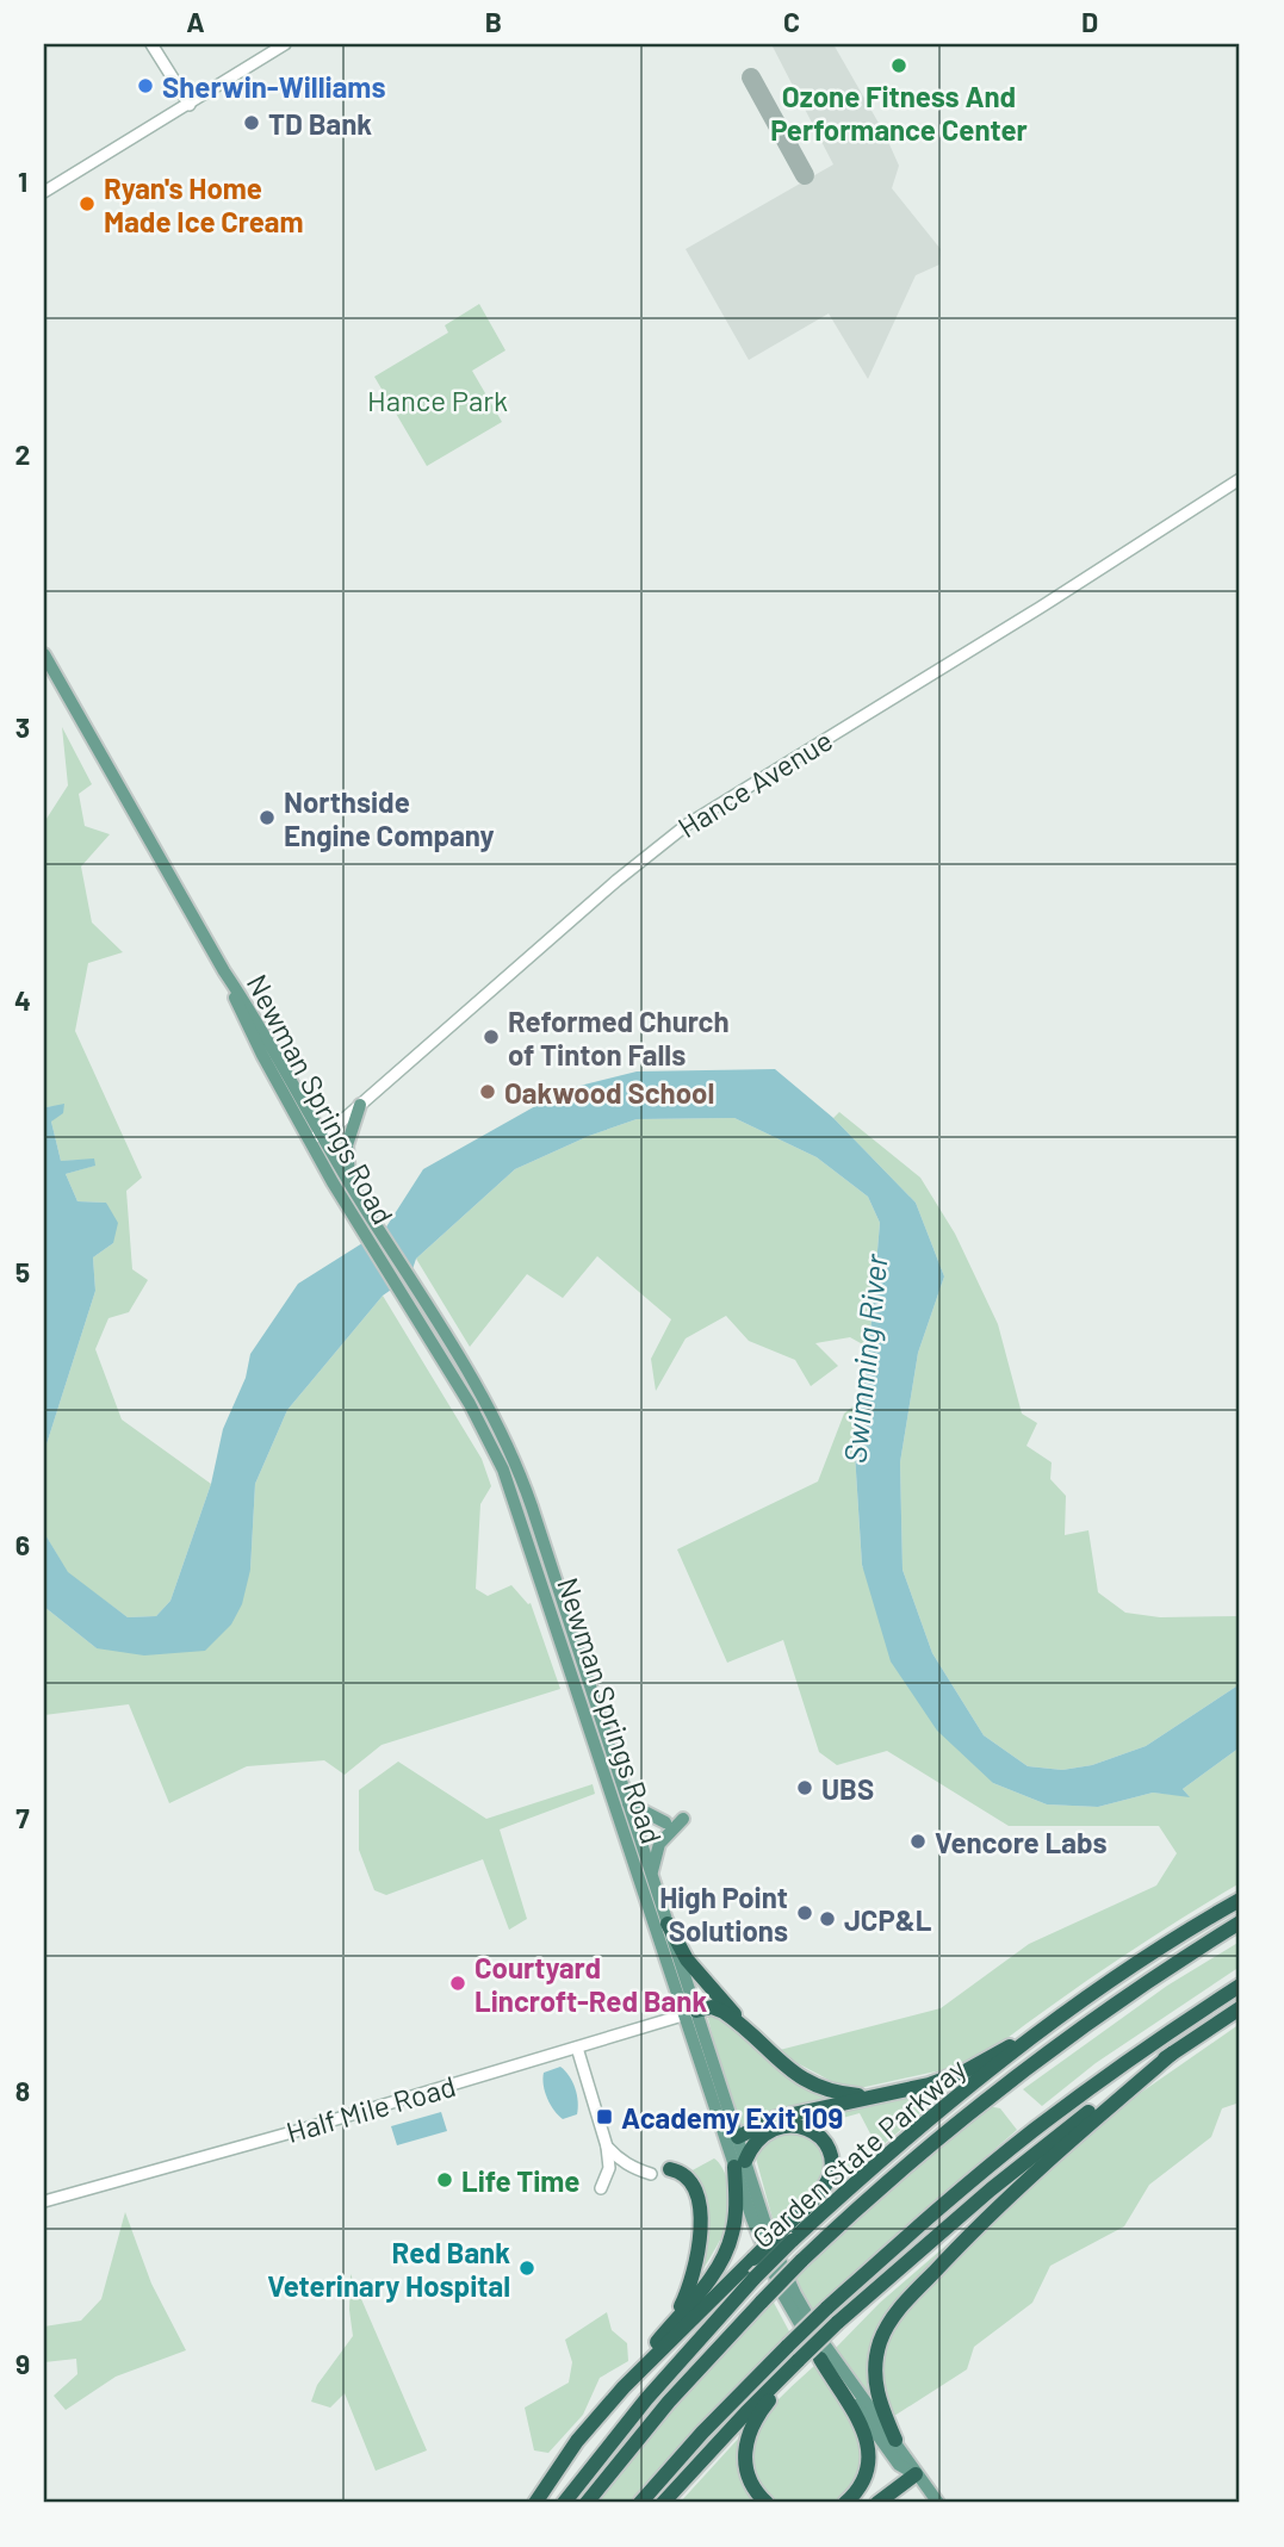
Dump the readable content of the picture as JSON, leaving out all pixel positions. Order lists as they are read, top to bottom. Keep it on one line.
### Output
{"streets":{"highway":["Garden State Parkway"],"main road":["Newman Springs Road"],"street":["Hance Avenue","Half Mile Road"]},"crossings":[["Hance Avenue","Newman Springs Road"],["Newman Springs Road","Half Mile Road"]],"water":["Swimming River"],"parks":["Hance Park"],"places":{"other":["Ozone Fitness And Performance Center","Sherwin-Williams","TD Bank","Ryan's Home Made Ice Cream","Northside Engine Company","Reformed Church of Tinton Falls","Oakwood School","UBS","Vencore Labs","High Point Solutions","JCP&L","Courtyard Lincroft-Red Bank","Life Time","Red Bank Veterinary Hospital"],"transit":["Academy Exit 109"]},"grid":{"columns":["A","B","C","D"],"rows":["1","2","3","4","5","6","7","8","9"]}}
